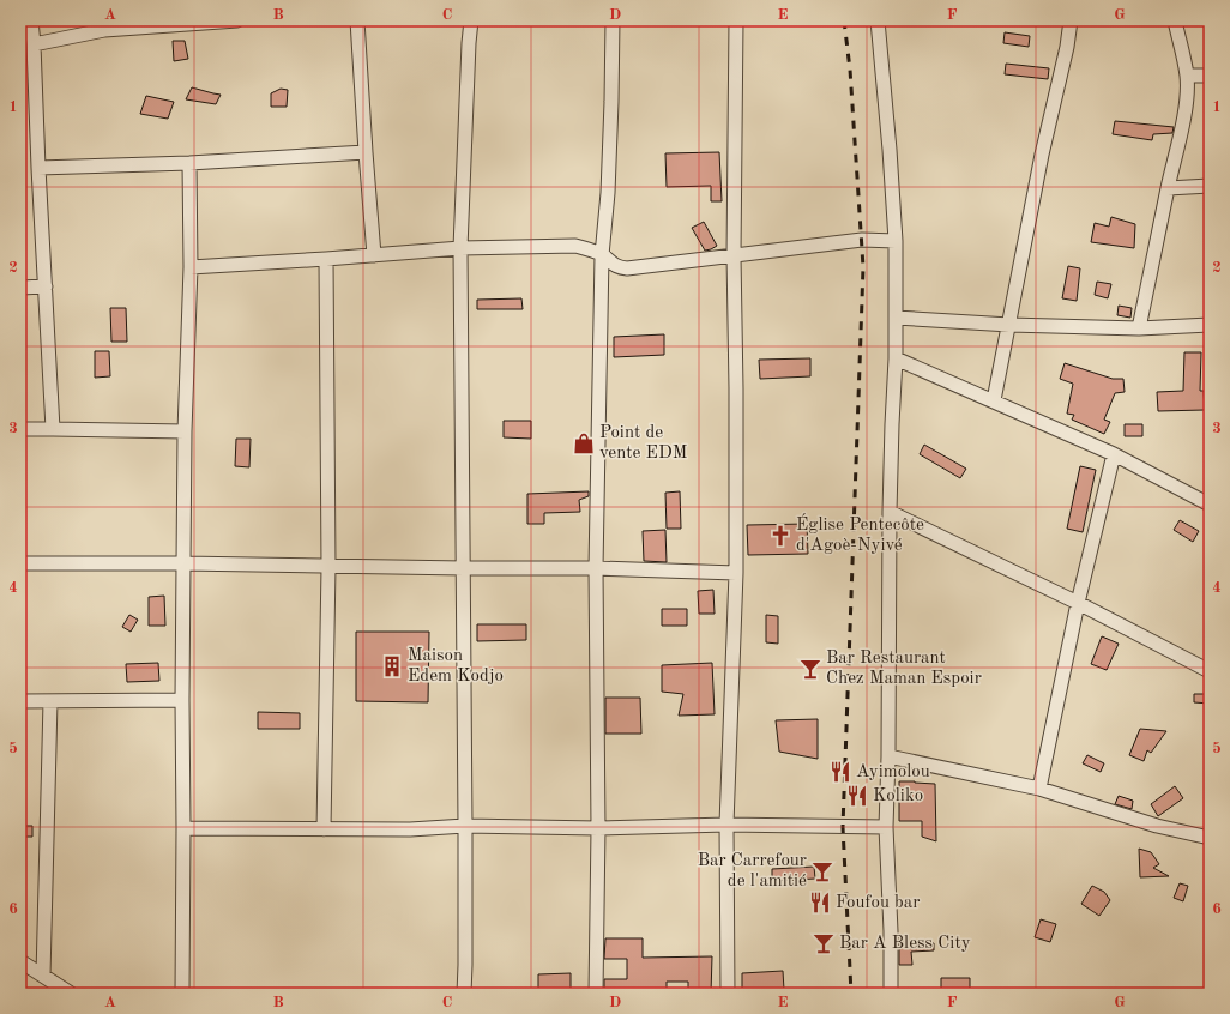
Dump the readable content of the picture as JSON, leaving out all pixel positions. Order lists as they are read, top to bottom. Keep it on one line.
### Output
{"places":{"shop":["Point de vente EDM"],"church":["Église Pentecôte d'Agoè-Nyivé"],"building":["Maison Edem Kodjo"],"bar":["Bar Restaurant Chez Maman Espoir","Bar Carrefour de l'amitié","Bar A Bless City"],"restaurant":["Ayimolou","Koliko","Foufou bar"]},"grid":{"columns":["A","B","C","D","E","F","G"],"rows":["1","2","3","4","5","6"]}}
